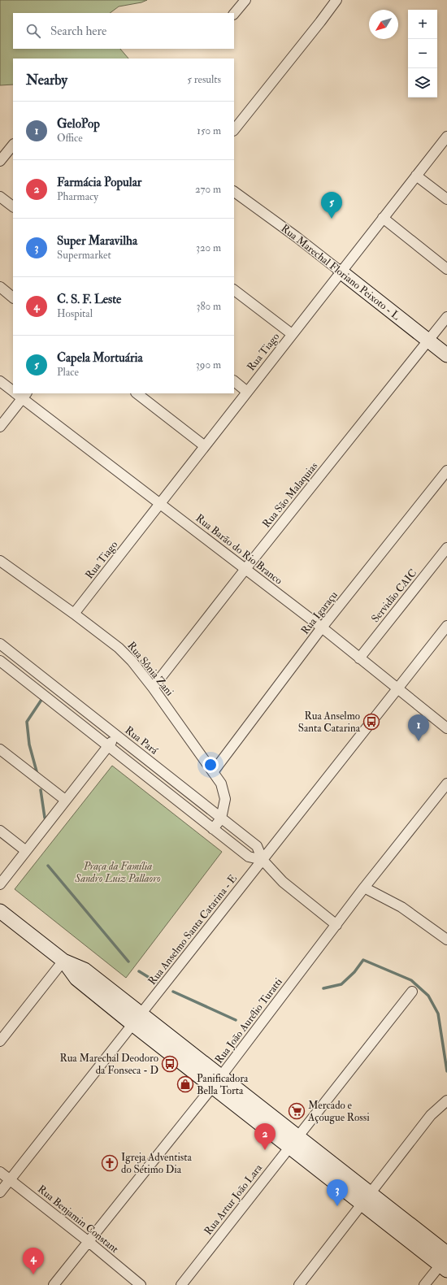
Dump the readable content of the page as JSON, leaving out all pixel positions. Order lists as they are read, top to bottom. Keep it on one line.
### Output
{"streets":{"street":["Rua Marechal Floriano Peixoto - L","Rua Tiago","Rua São Malaquias","Rua Barão do Rio Branco","Servidão CAIC","Rua Igaraçu","Rua Sônia Zani","Rua Pará","Rua Anselmo Santa Catarina - E","Rua João Aurélio Turatti","Rua Artur João Lara","Rua Benjamin Constant"]},"crossings":[["Rua Marechal Floriano Peixoto - L","Rua Tiago"],["Rua Marechal Floriano Peixoto - L","Rua São Malaquias"],["Rua Tiago","Rua Barão do Rio Branco"],["Rua Tiago","Rua Sônia Zani"],["Rua São Malaquias","Rua Barão do Rio Branco"],["Rua São Malaquias","Rua Sônia Zani"],["Rua Barão do Rio Branco","Servidão CAIC"],["Rua Barão do Rio Branco","Rua Igaraçu"],["Rua Igaraçu","Rua Sônia Zani"],["Rua Sônia Zani","Rua Pará"],["Rua Pará","Rua Anselmo Santa Catarina - E"],["Rua Pará","Rua João Aurélio Turatti"],["Rua João Aurélio Turatti","Rua Benjamin Constant"]],"parks":["Praça da Família Sandro Luiz Pallaoro"],"places":{"bus stop":["Rua Anselmo Santa Catarina","Rua Marechal Deodoro da Fonseca - D"],"shop":["Panificadora Bella Torta"],"supermarket":["Mercado e Açougue Rossi"],"church":["Igreja Adventista do Sétimo Dia"]},"north":"bottom left","page":{"map_buttons":["+","−"],"search":"Search here","heading":["Nearby","5 results"],"list":[{"mark":"1","name":"GeloPop","note":"Office","value":"150 m"},{"mark":"2","name":"Farmácia Popular","note":"Pharmacy","value":"270 m"},{"mark":"3","name":"Super Maravilha","note":"Supermarket","value":"320 m"},{"mark":"4","name":"C. S. F. Leste","note":"Hospital","value":"380 m"},{"mark":"5","name":"Capela Mortuária","note":"Place","value":"390 m"}],"pins":["5","1","2","3","4"]}}
